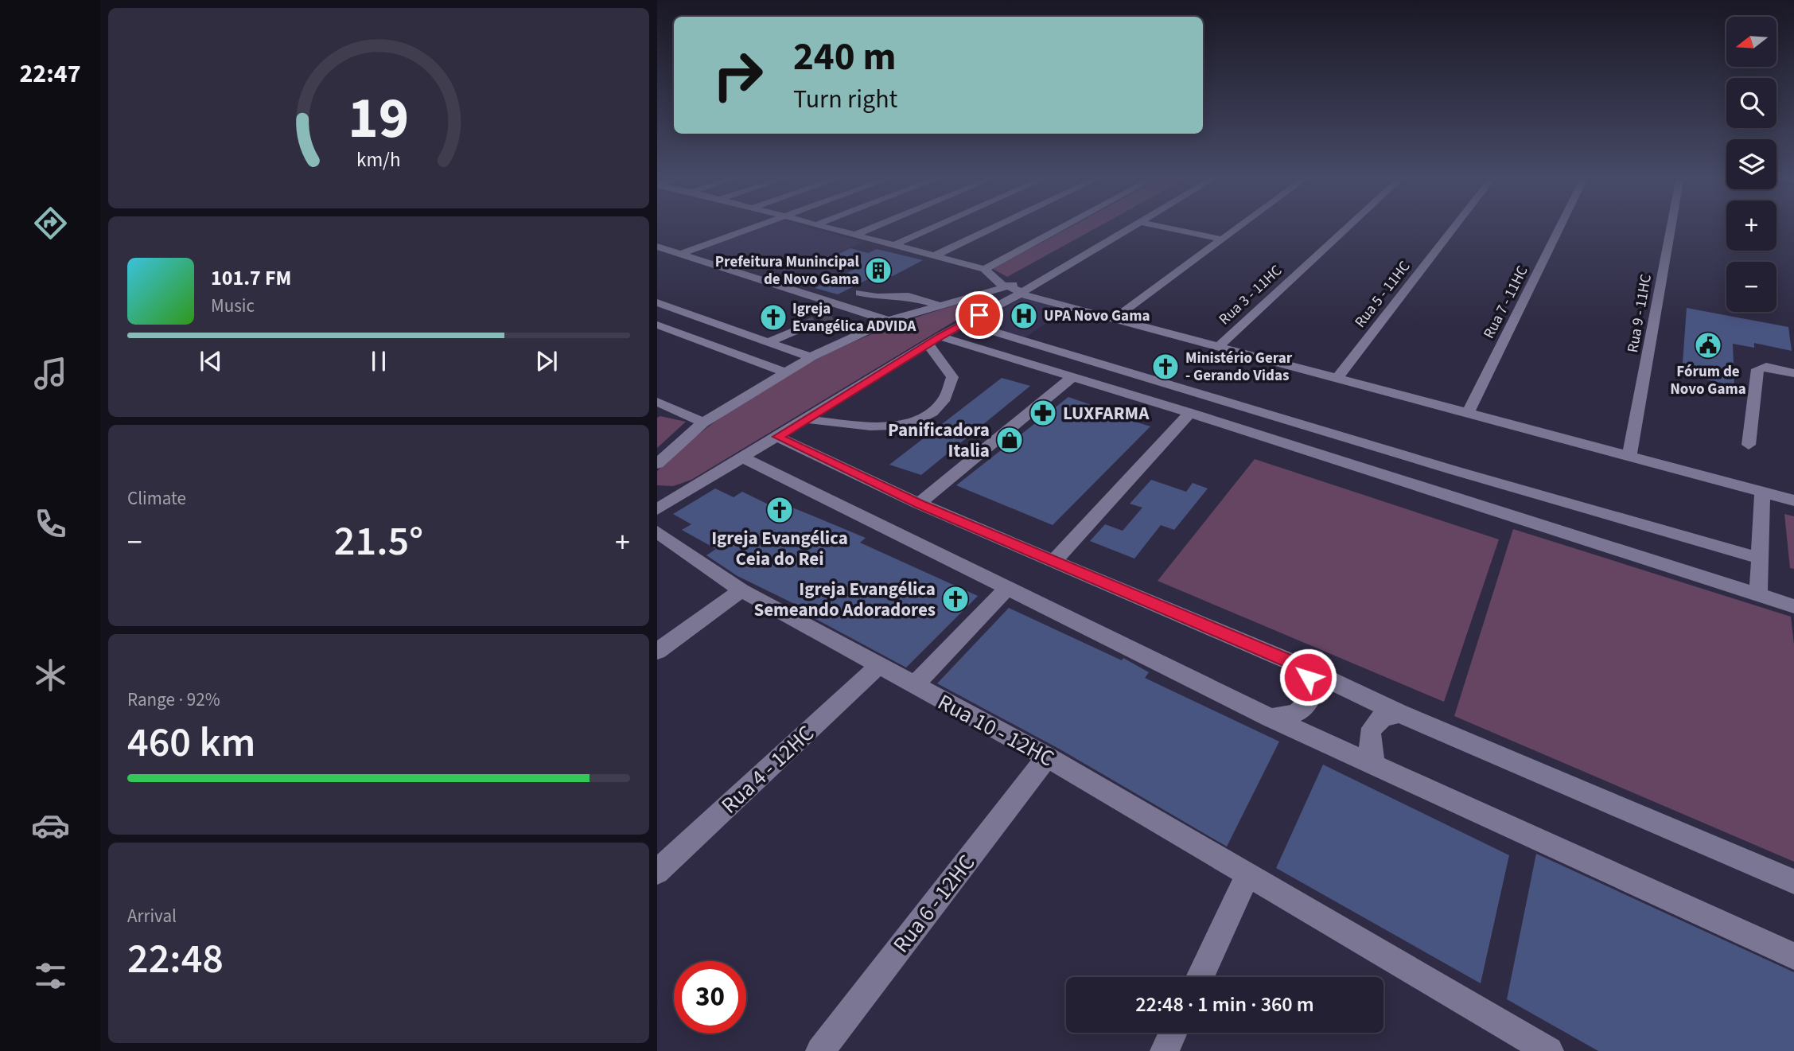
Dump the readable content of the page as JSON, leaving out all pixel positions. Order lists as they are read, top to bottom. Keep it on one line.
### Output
{"streets":{"street":["Rua 5 - 11HC","Rua 3 - 11HC","Rua 7 - 11HC","Rua 9 - 11HC","Rua 10 - 12HC","Rua 4 - 12HC","Rua 6 - 12HC"]},"crossings":[["Rua 10 - 12HC","Rua 4 - 12HC"],["Rua 10 - 12HC","Rua 6 - 12HC"]],"places":{"building":["Prefeitura Munincipal de Novo Gama"],"hospital":["UPA Novo Gama"],"church":["Igreja Evangélica ADVIDA","Ministério Gerar - Gerando Vidas","Igreja Evangélica Ceia do Rei","Igreja Evangélica Semeando Adoradores"],"public building":["Fórum de Novo Gama"],"pharmacy":["LUXFARMA"],"shop":["Panificadora Italia"]},"north":"left","page":{"tabs":"22:47","map_buttons":["+","−"],"turn":["240 m","Turn right"],"song":["101.7 FM","Music"],"tile":["Climate",["Range · 92%","460 km"],["Arrival","22:48"]],"heat":["−","21.5°","+"],"limit":"30","trip":"22:48 · 1 min · 360 m","gauge":["19","km/h"]}}
